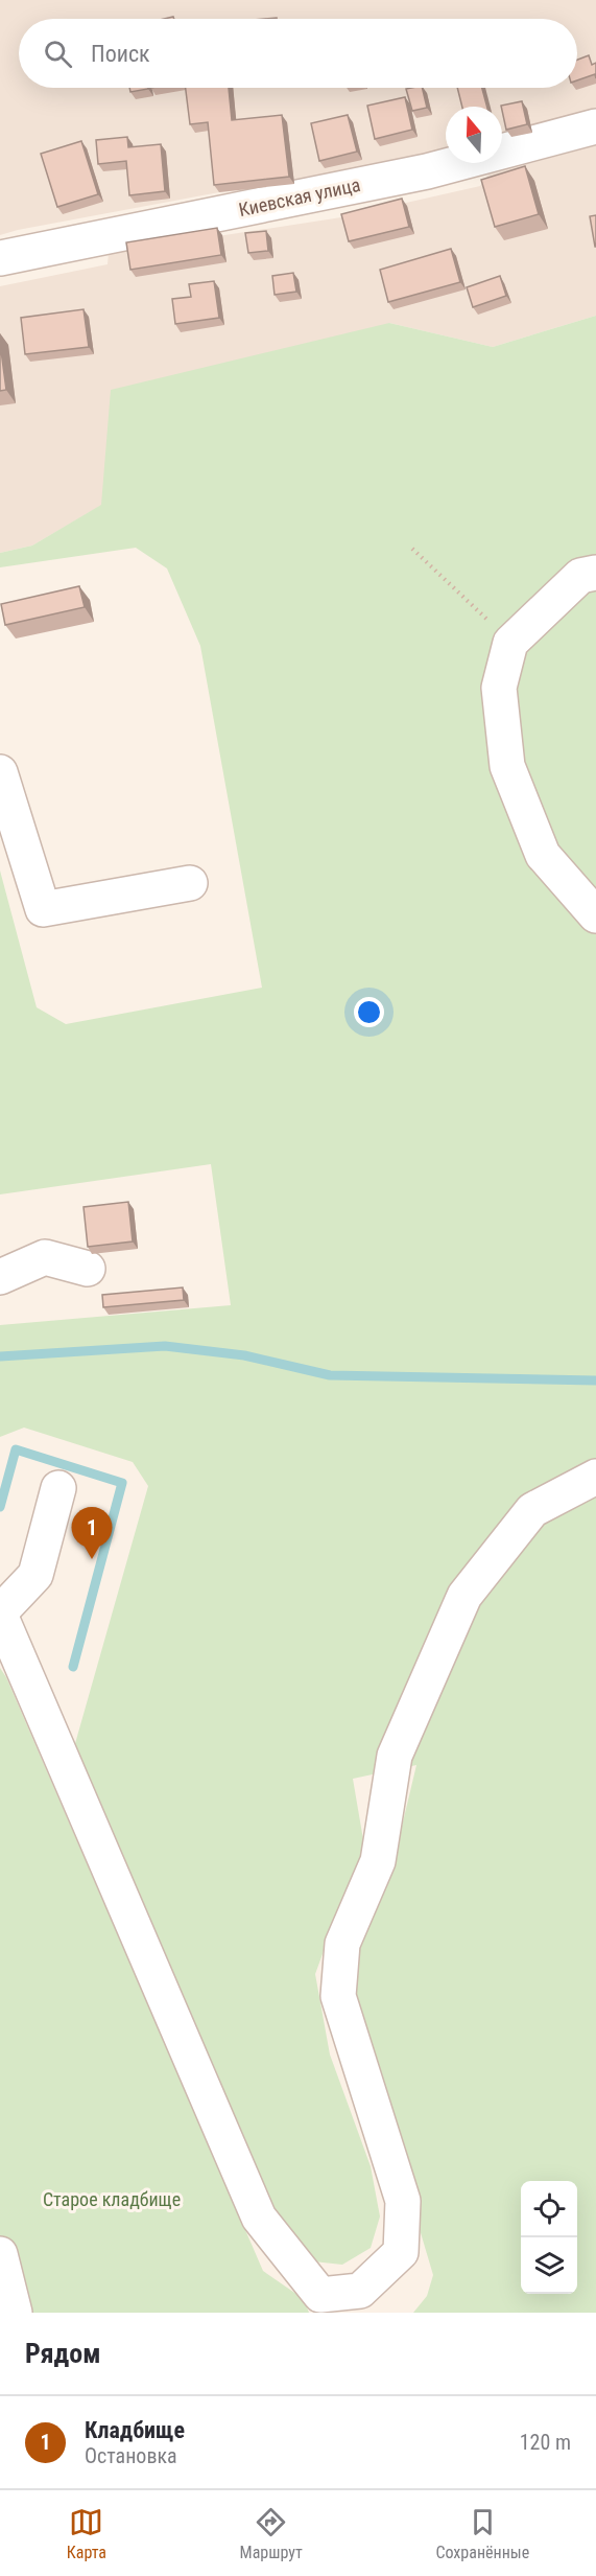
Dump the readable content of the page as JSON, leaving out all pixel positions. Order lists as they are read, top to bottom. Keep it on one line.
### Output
{"streets":{"street":["Киевская улица"]},"parks":["Старое кладбище"],"north":"top","page":{"search":"Поиск","pins":"1","heading":"Рядом","list":[{"mark":"1","name":"Кладбище","note":"Остановка","value":"120 m"}],"nav":["Карта","Маршрут","Сохранённые"]}}
